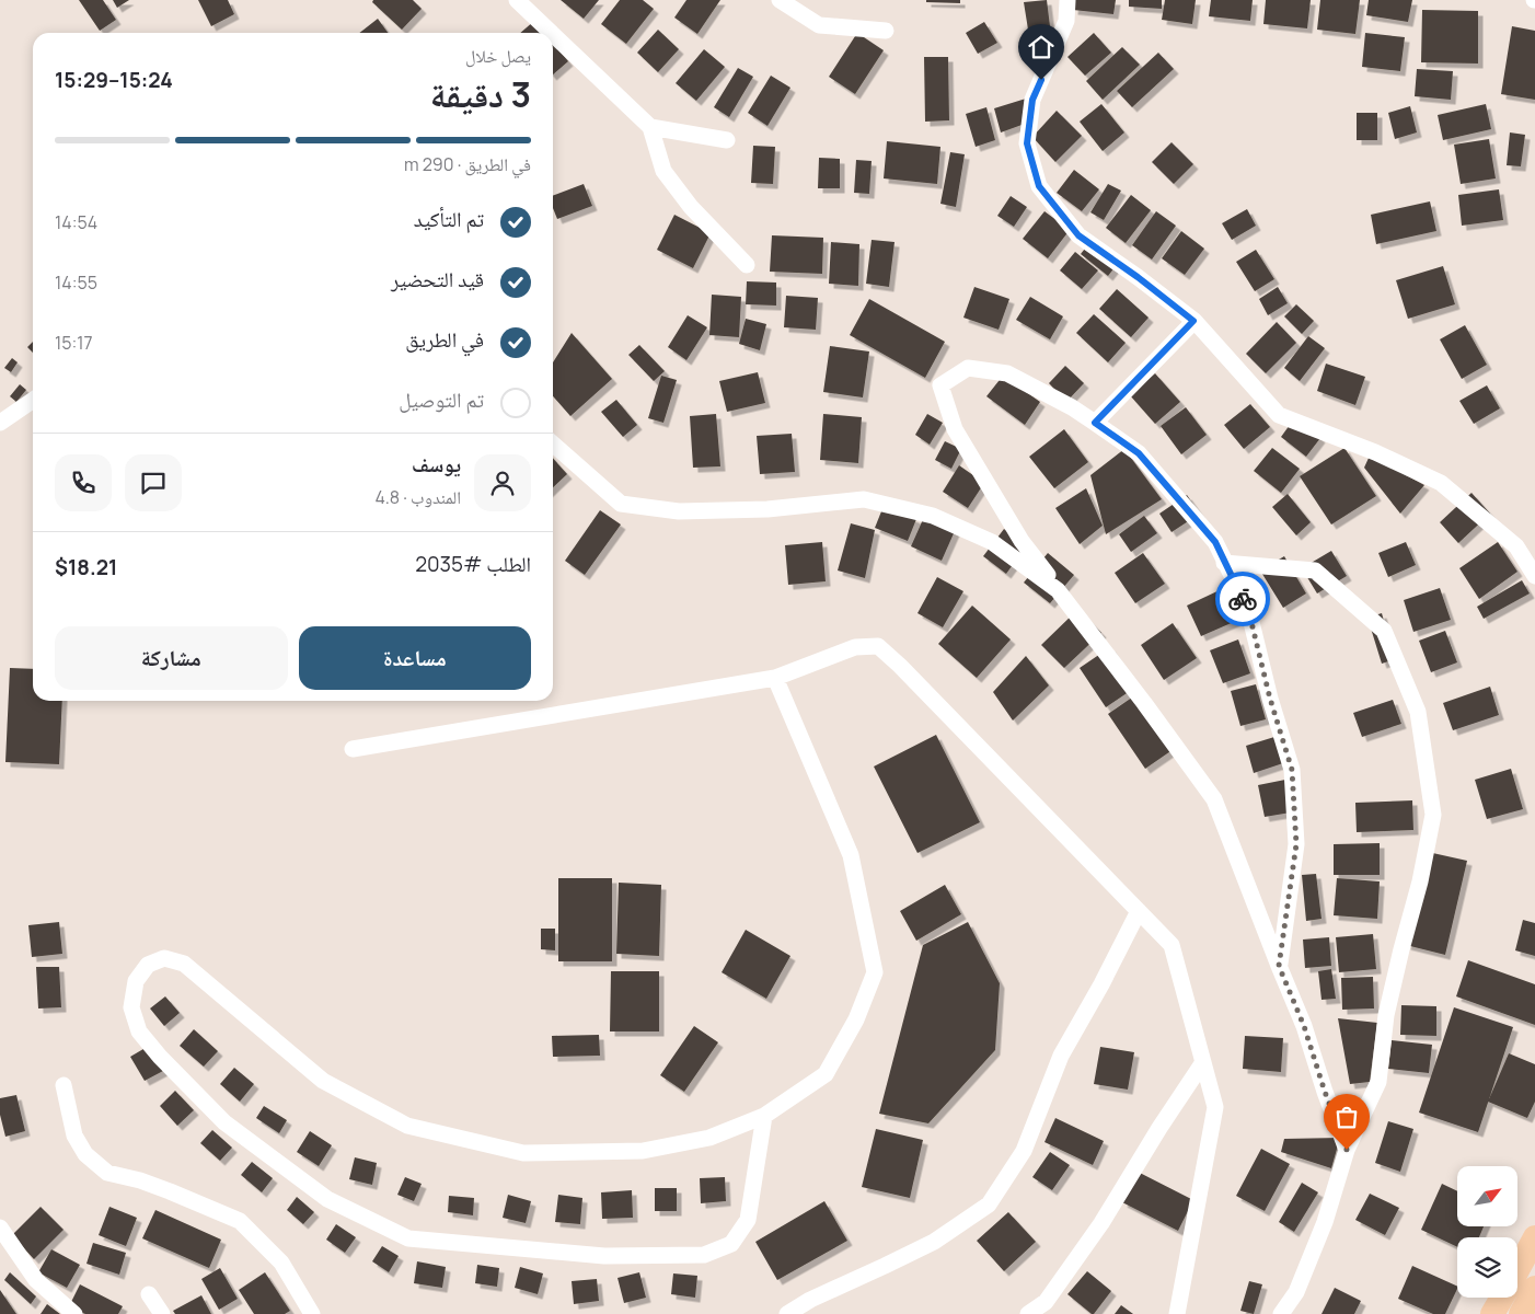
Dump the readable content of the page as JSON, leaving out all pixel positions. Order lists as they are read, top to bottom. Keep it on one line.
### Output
{"north":"top right","page":{"heading":["3 دقيقة","يصل خلال","15:24–15:29"],"panel":["يوسف","المندوب · 4.8","الطلب #2035","$18.21"],"bar":"في الطريق · 290 m","list":[["تم التأكيد","14:54"],["قيد التحضير","14:55"],["في الطريق","15:17"],"تم التوصيل"],"buttons":["مساعدة","مشاركة"]}}
